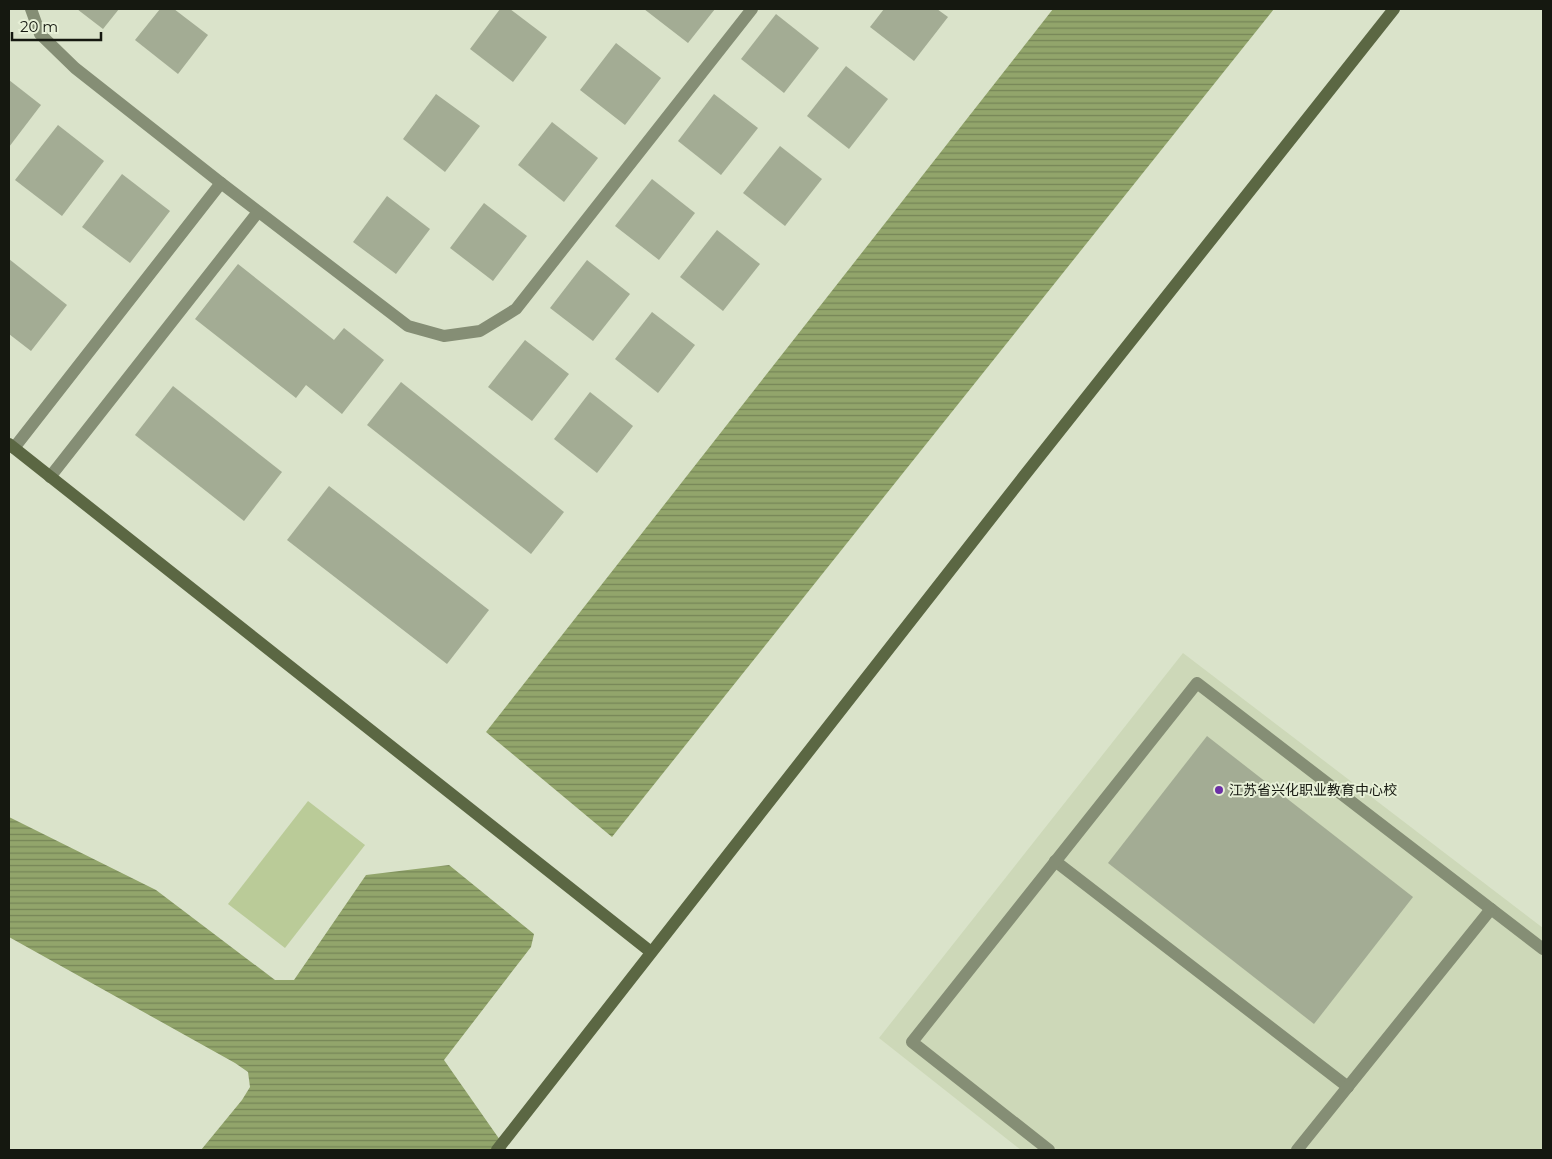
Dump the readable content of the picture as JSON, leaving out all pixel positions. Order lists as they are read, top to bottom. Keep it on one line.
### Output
{"places":["江苏省兴化职业教育中心校"],"scale_bar":"20 m"}
